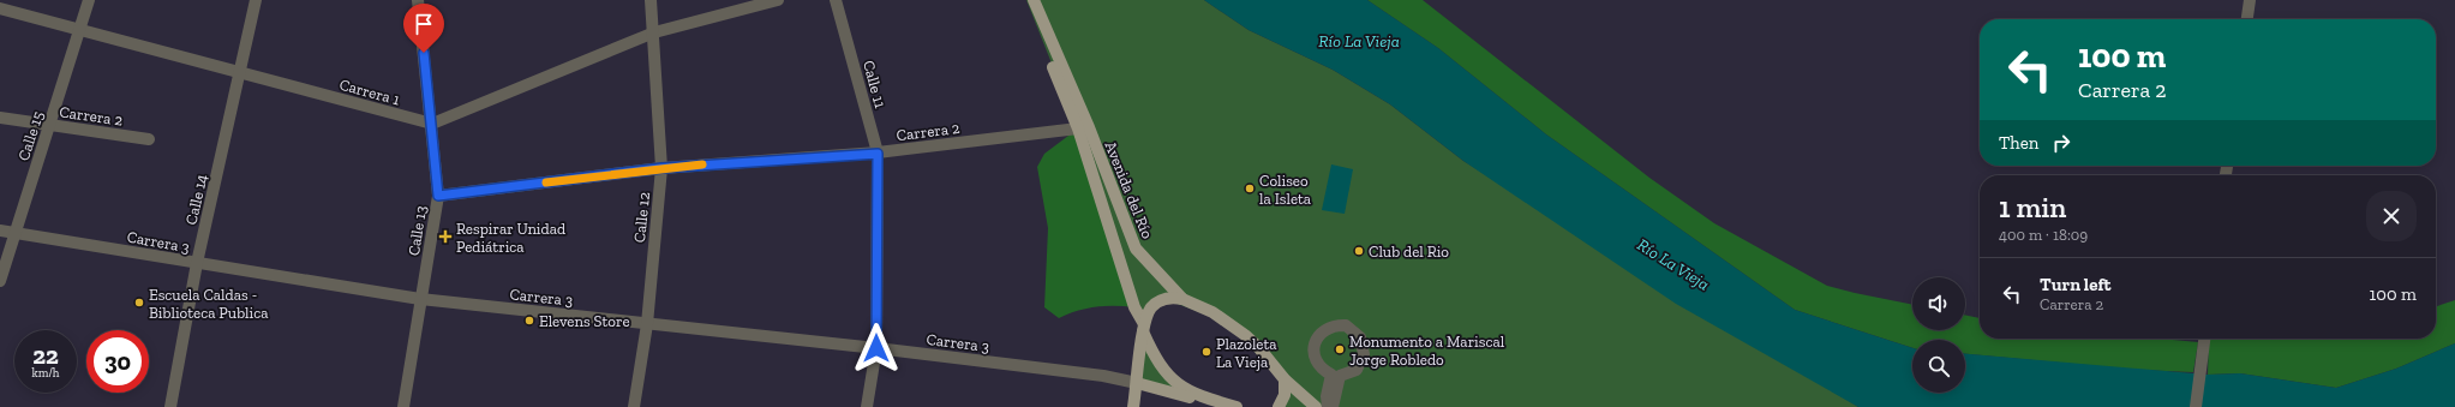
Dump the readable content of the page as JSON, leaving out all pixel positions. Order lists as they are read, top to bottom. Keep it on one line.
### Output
{"streets":{"main road":["Avenida del Río","Carrera 3"],"street":["Calle 11","Carrera 1","Carrera 2","Calle 15","Calle 14","Calle 12","Calle 13"]},"crossings":[["Calle 11","Carrera 2"],["Calle 11","Carrera 3"],["Carrera 1","Calle 15"],["Carrera 1","Calle 14"],["Carrera 1","Calle 13"],["Carrera 2","Calle 15"],["Carrera 2","Avenida del Río"],["Carrera 2","Calle 12"],["Carrera 2","Calle 13"],["Calle 15","Carrera 3"],["Calle 14","Carrera 3"],["Calle 12","Carrera 3"],["Calle 13","Carrera 3"]],"water":["Río La Vieja"],"places":{"other":["Coliseo la Isleta","Club del Rio","Escuela Caldas - Biblioteca Publica","Elevens Store","Monumento a Mariscal Jorge Robledo","Plazoleta La Vieja"],"health":["Respirar Unidad Pediátrica"]},"page":{"turn":["100 m","Carrera 2"],"then":"Then","heading":["1 min","400 m · 18:09"],"list":[{"name":"Turn left","note":"Carrera 2","value":"100 m"}],"speed":"22 km/h","limit":"30"}}
